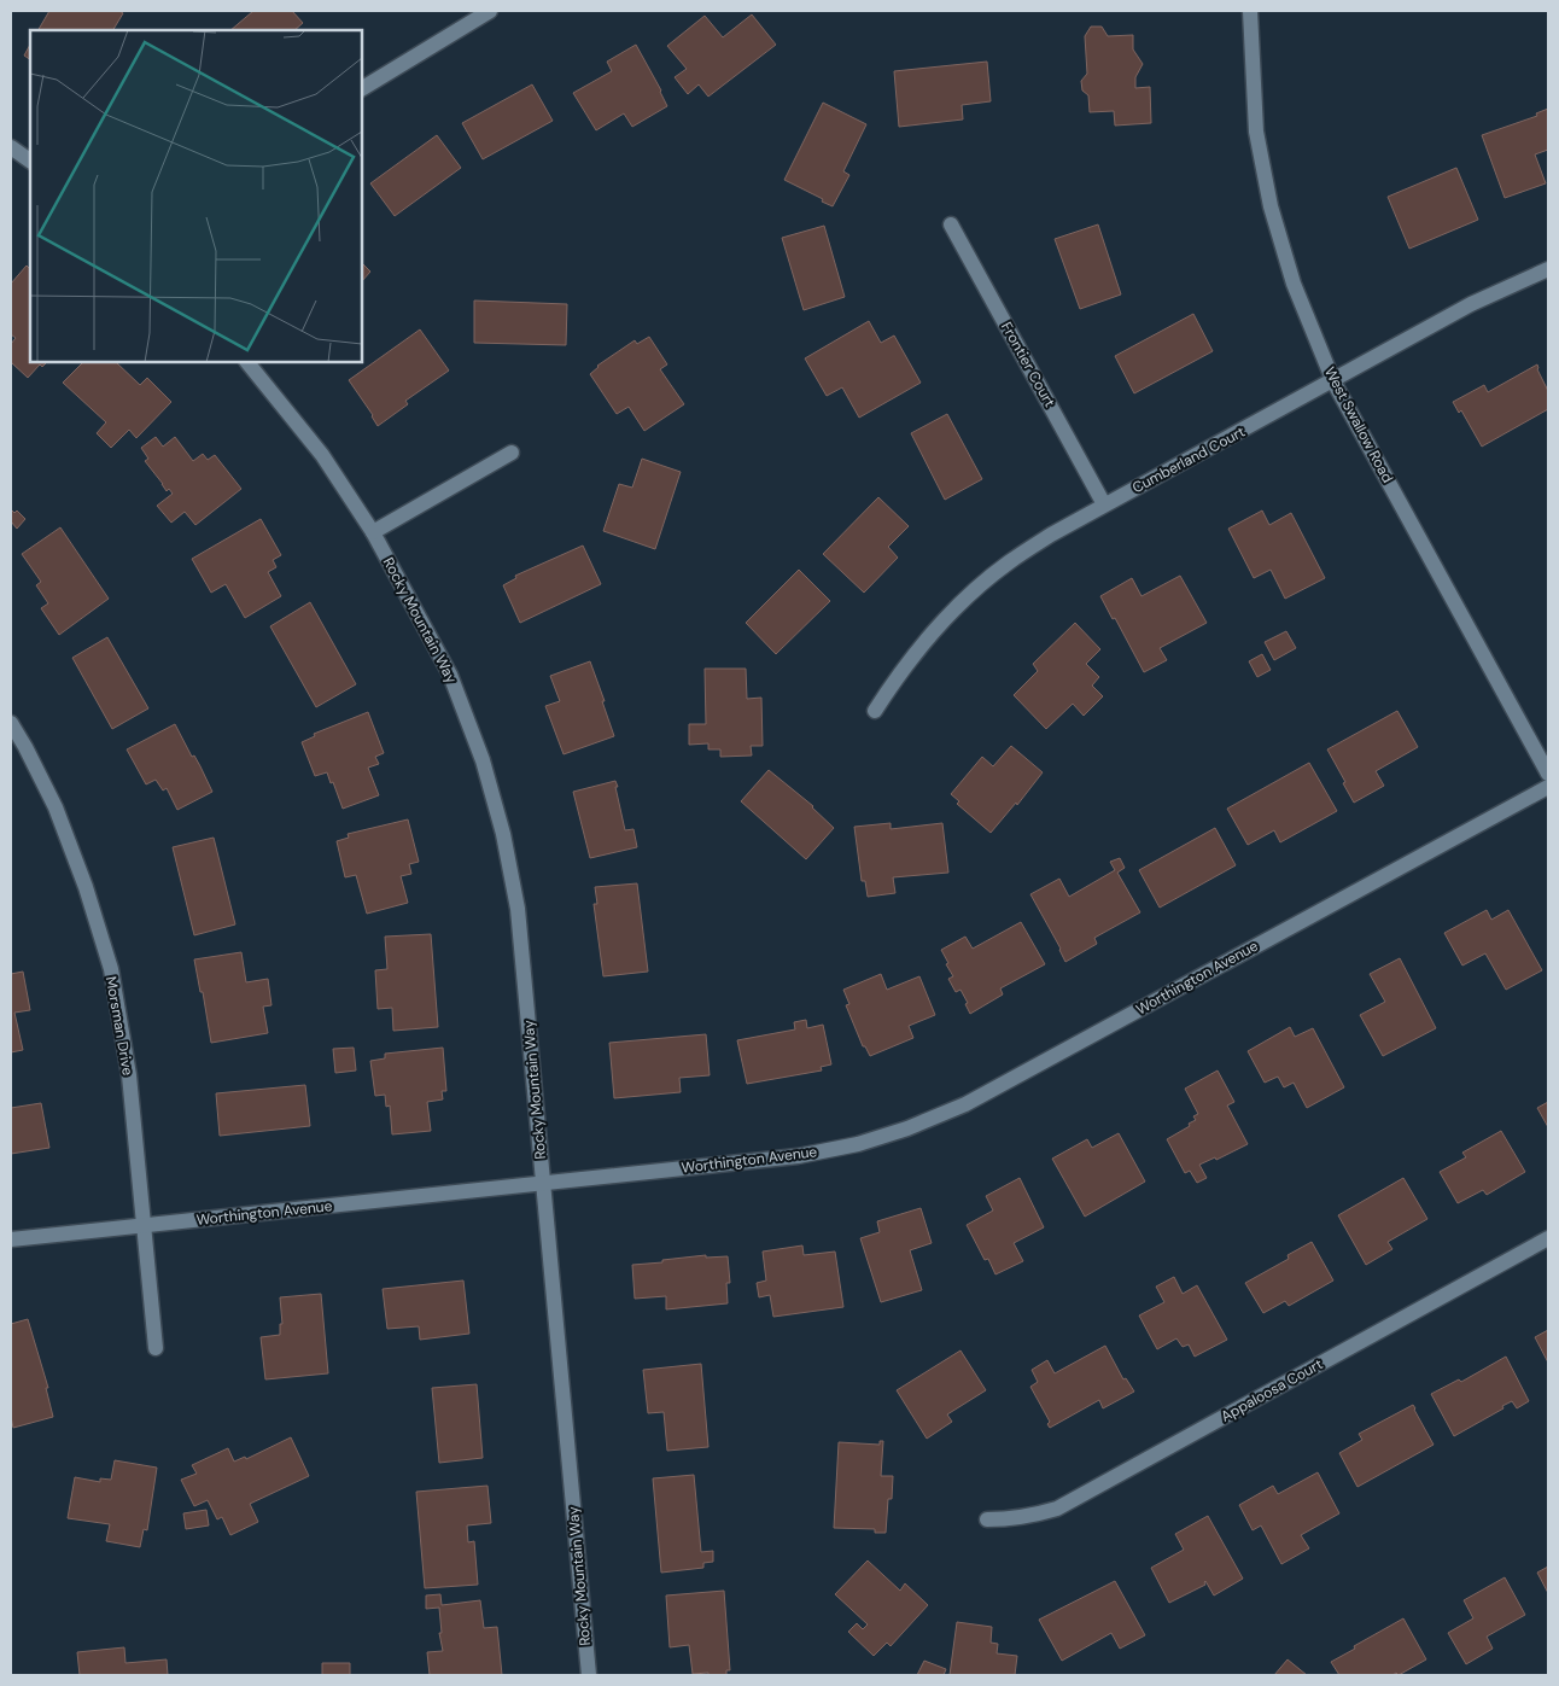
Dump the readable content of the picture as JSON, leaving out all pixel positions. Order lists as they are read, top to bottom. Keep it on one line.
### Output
{"streets":{"street":["Frontier Court","West Swallow Road","Cumberland Court","Rocky Mountain Way","Worthington Avenue","Morsman Drive","Appaloosa Court"]},"crossings":[["Frontier Court","Cumberland Court"],["West Swallow Road","Cumberland Court"],["Rocky Mountain Way","Worthington Avenue"],["Worthington Avenue","Morsman Drive"]]}
